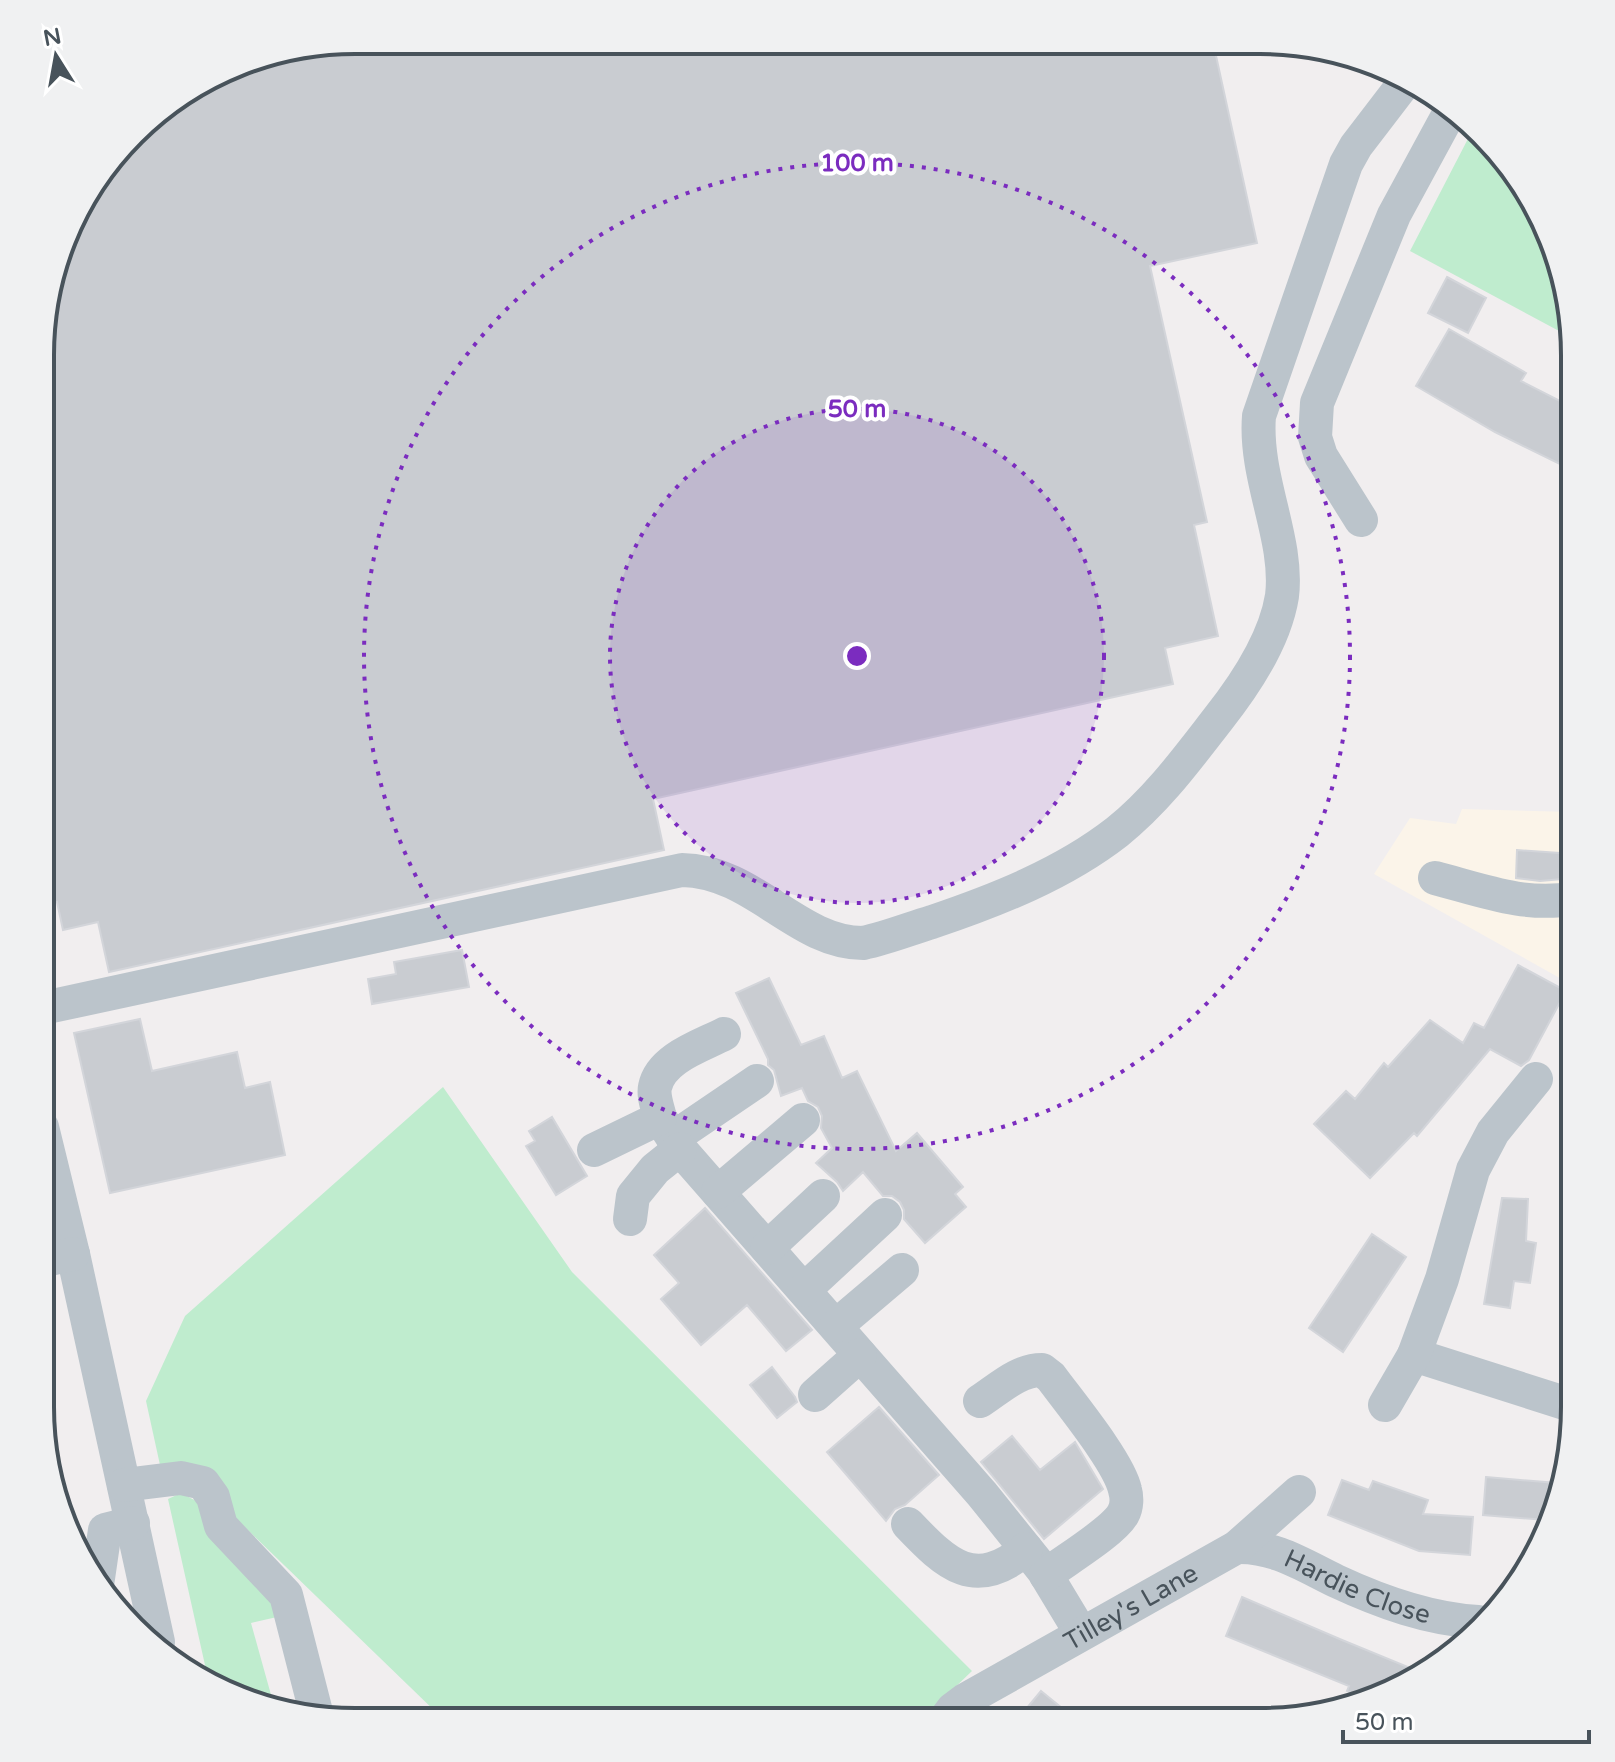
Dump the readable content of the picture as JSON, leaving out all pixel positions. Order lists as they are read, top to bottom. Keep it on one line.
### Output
{"streets":{"street":["Hardie Close","Tilley's Lane"]},"crossings":[["Hardie Close","Tilley's Lane"]],"scale_bar":"50 m","north":"top","rings":["100 m","50 m"]}
